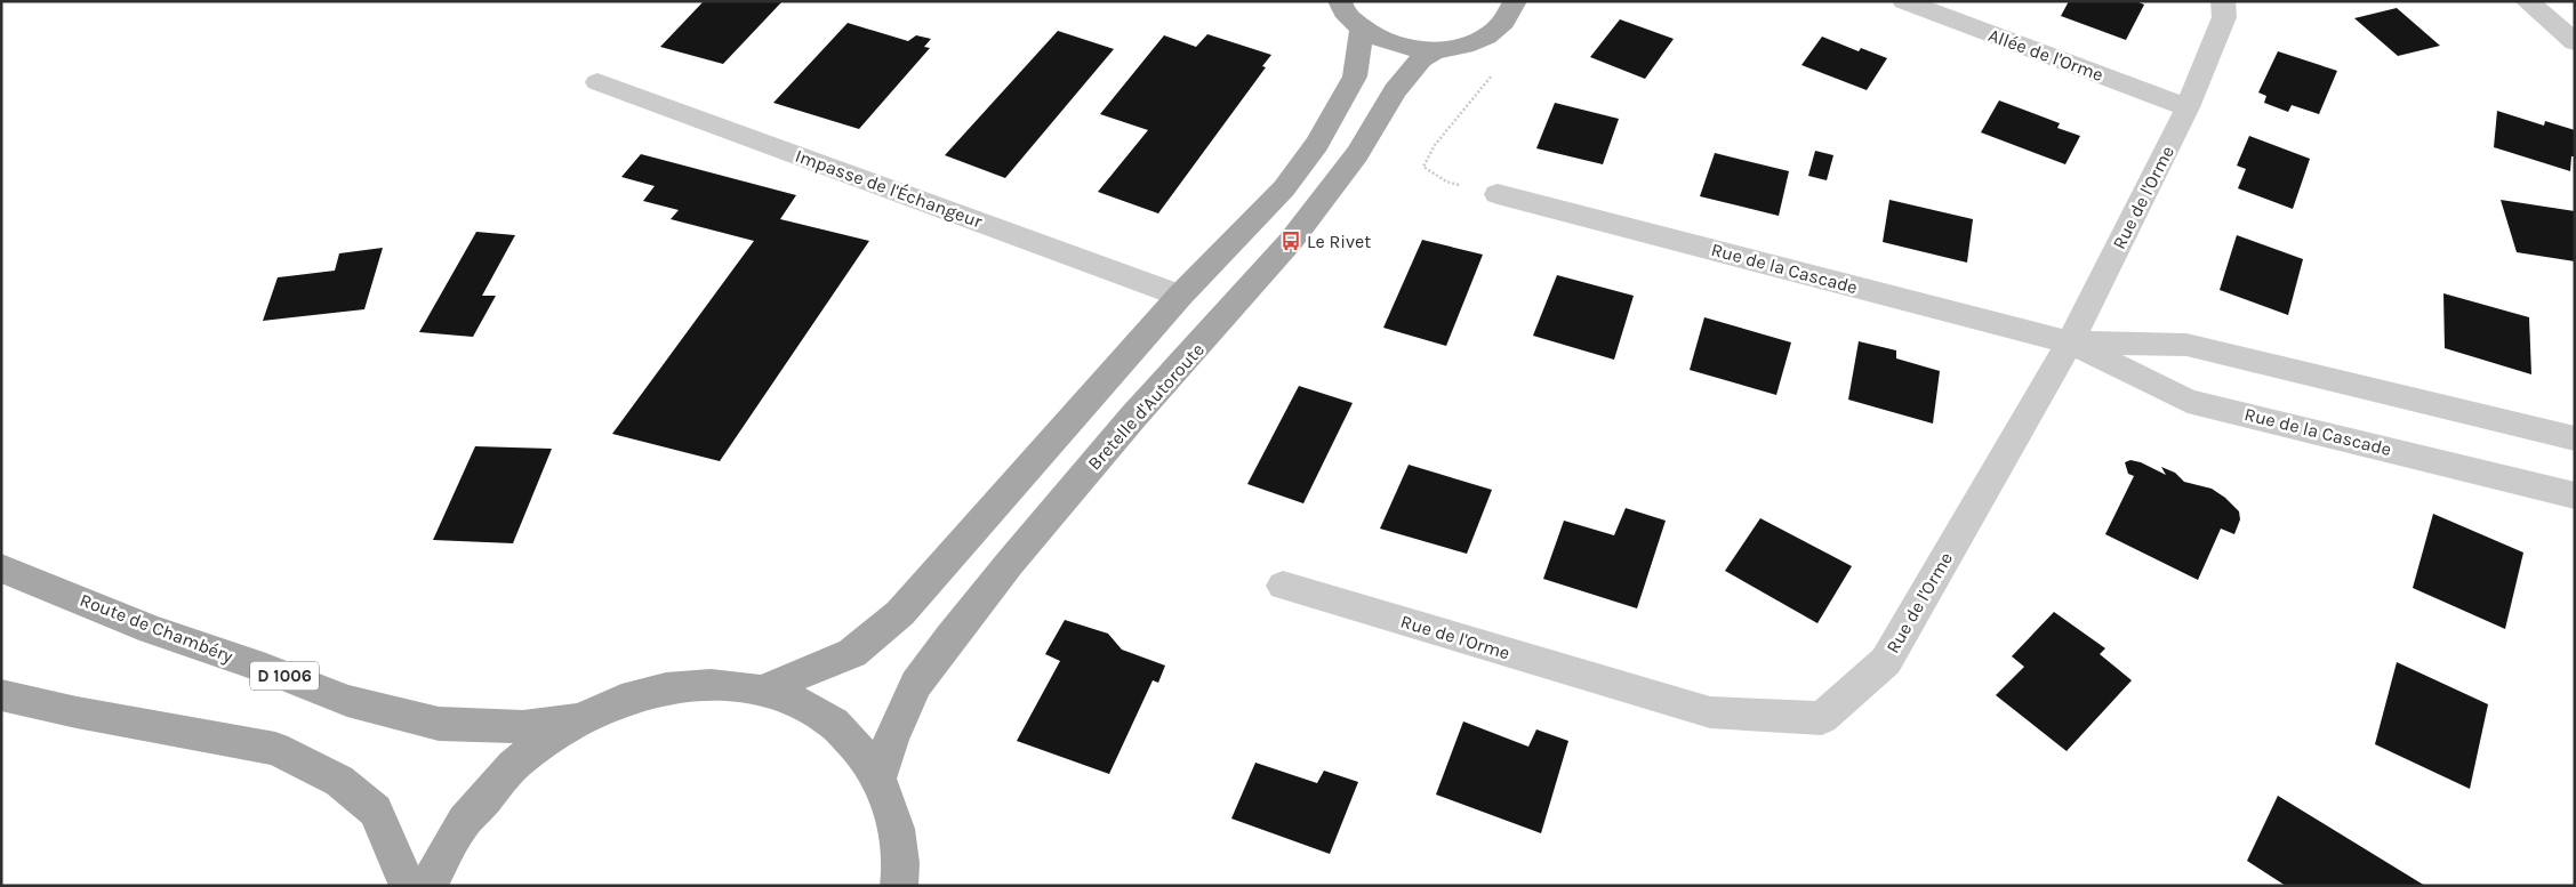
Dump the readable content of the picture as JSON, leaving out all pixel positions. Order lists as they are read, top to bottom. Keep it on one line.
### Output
{"streets":{"main road":["Bretelle d'Autoroute","Route de Chambéry","D 1006"],"street":["Allée de l'Orme","Impasse de l'Échangeur","Rue de l'Orme","Rue de la Cascade"]},"crossings":[["Allée de l'Orme","Rue de l'Orme"],["Rue de l'Orme","Rue de la Cascade"]],"places":{"bus stop":["Le Rivet"]}}
